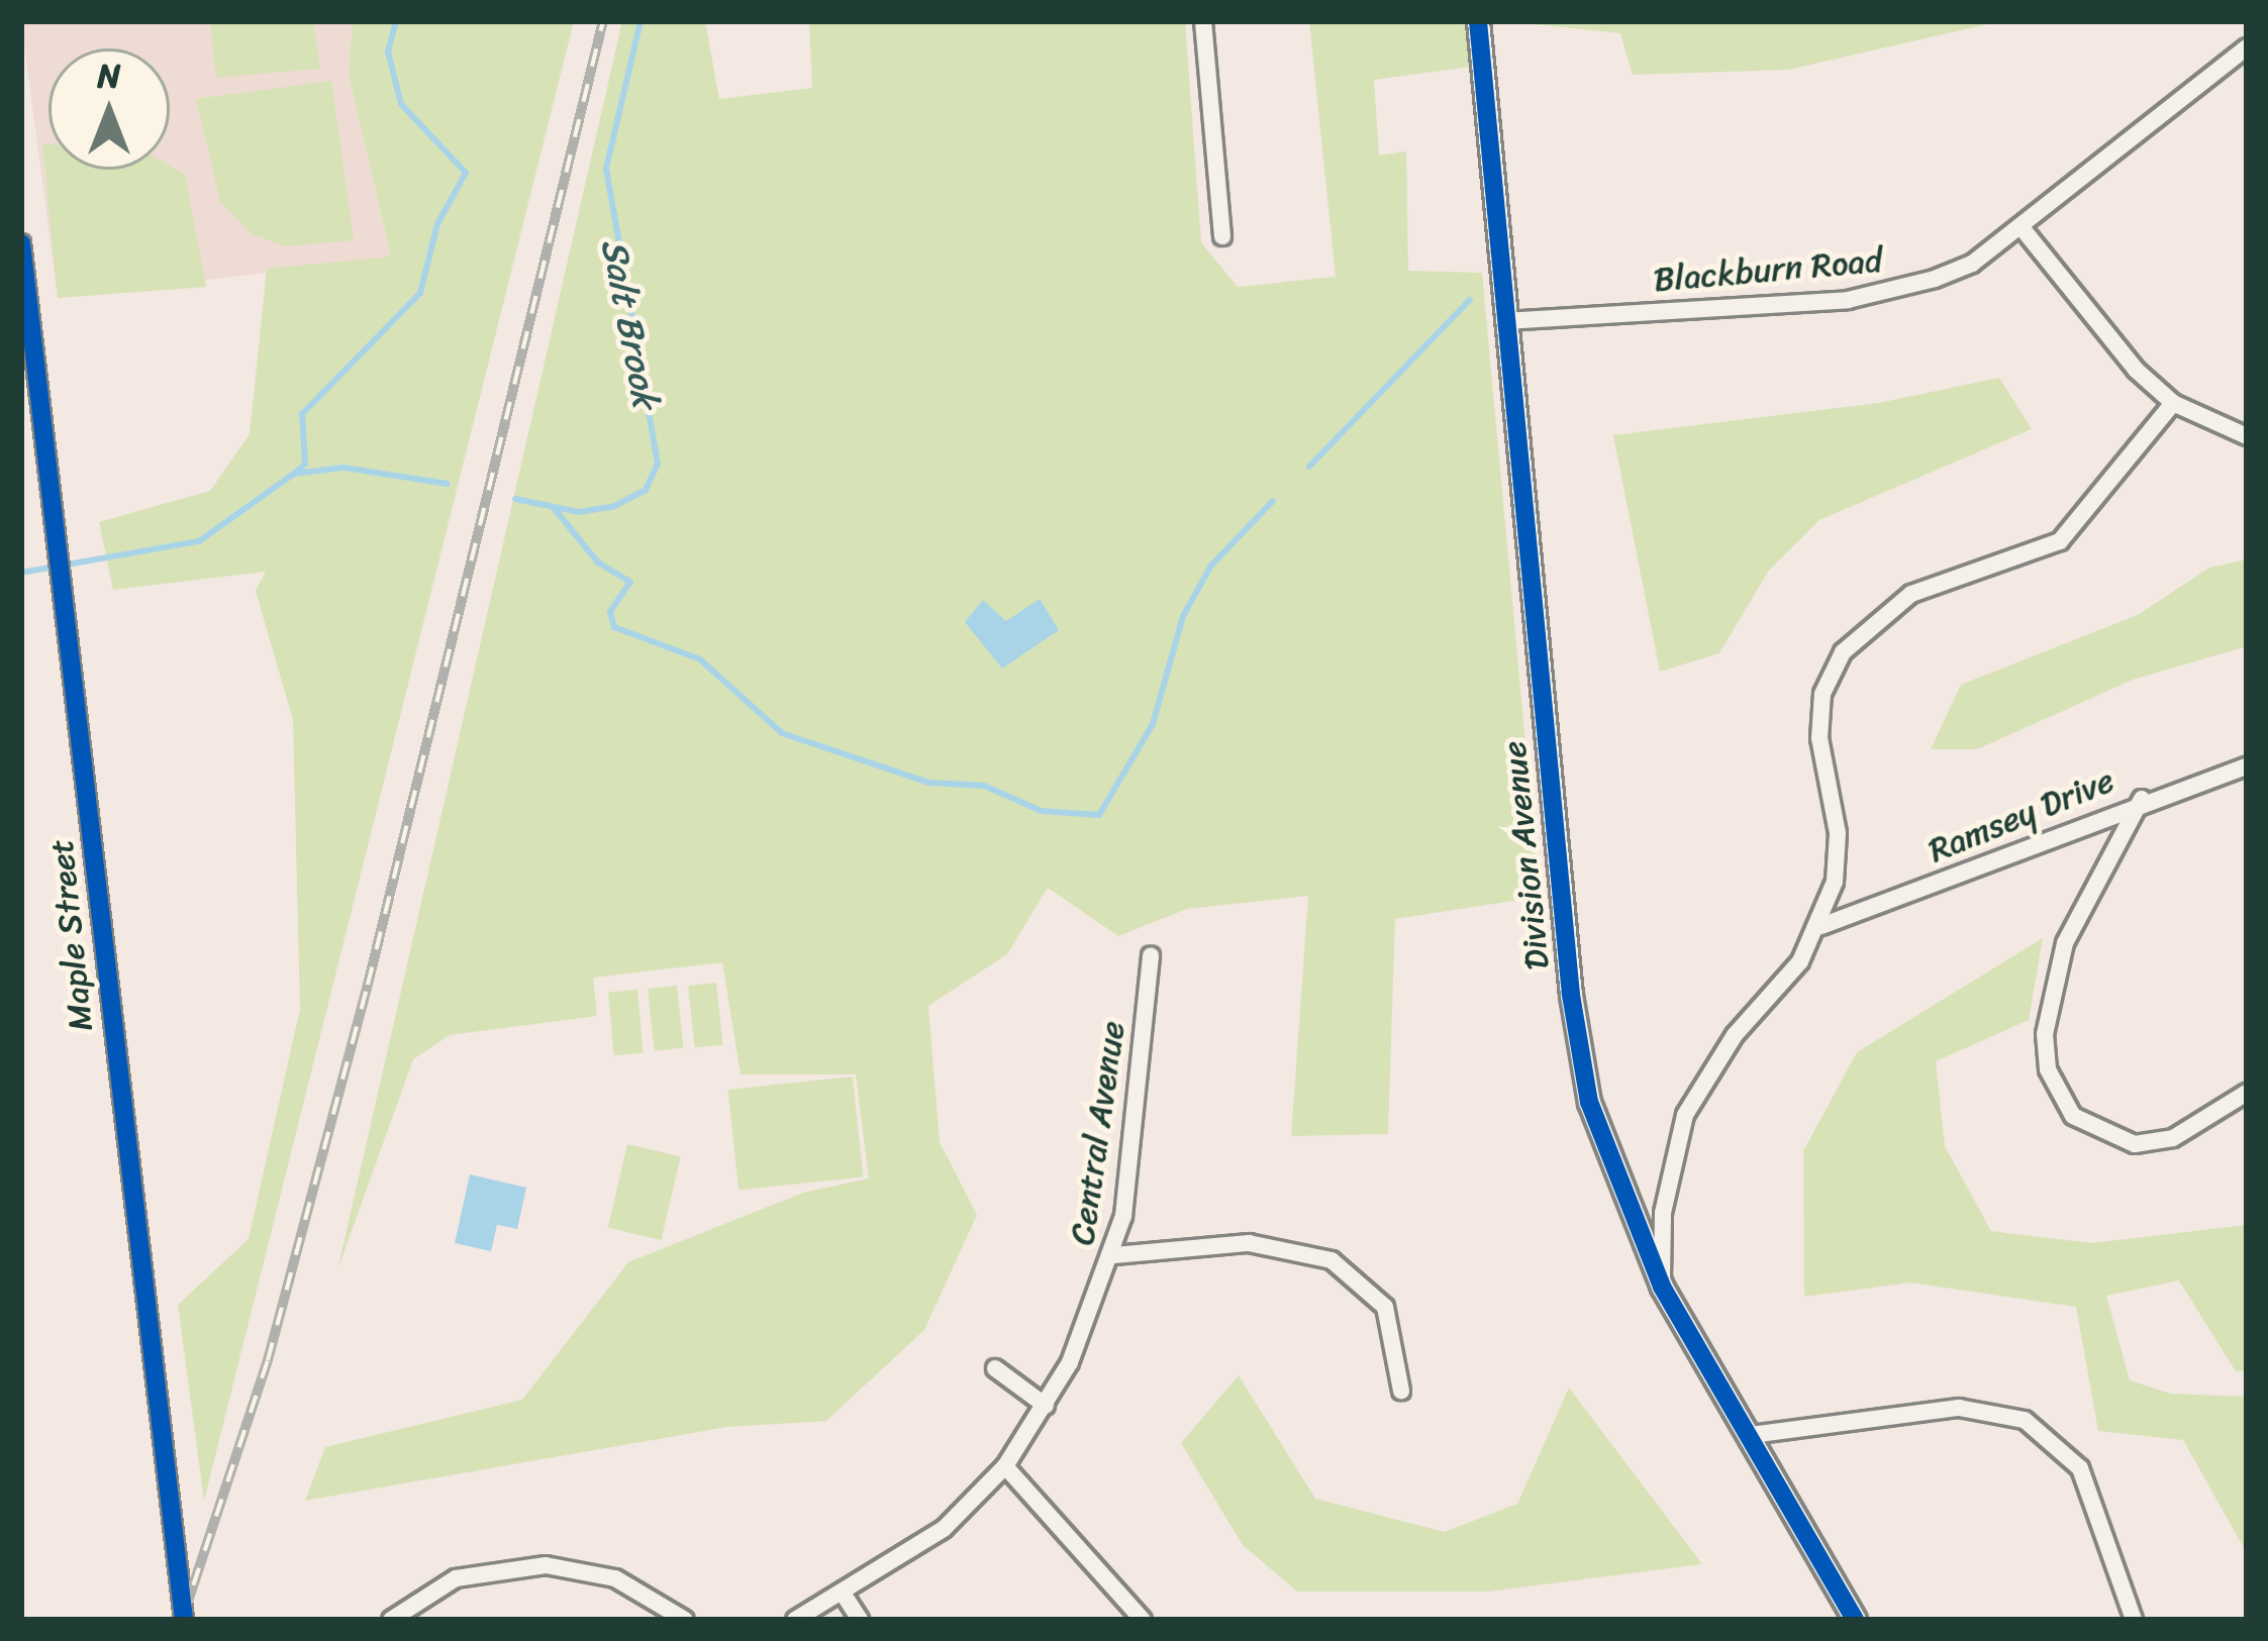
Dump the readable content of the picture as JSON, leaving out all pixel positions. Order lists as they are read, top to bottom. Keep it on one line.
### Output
{"streets":{"street":["Blackburn Road","Ramsey Drive","Division Avenue","Maple Street","Central Avenue"]},"crossings":[["Blackburn Road","Division Avenue"]],"water":["Salt Brook"],"north":"top"}
